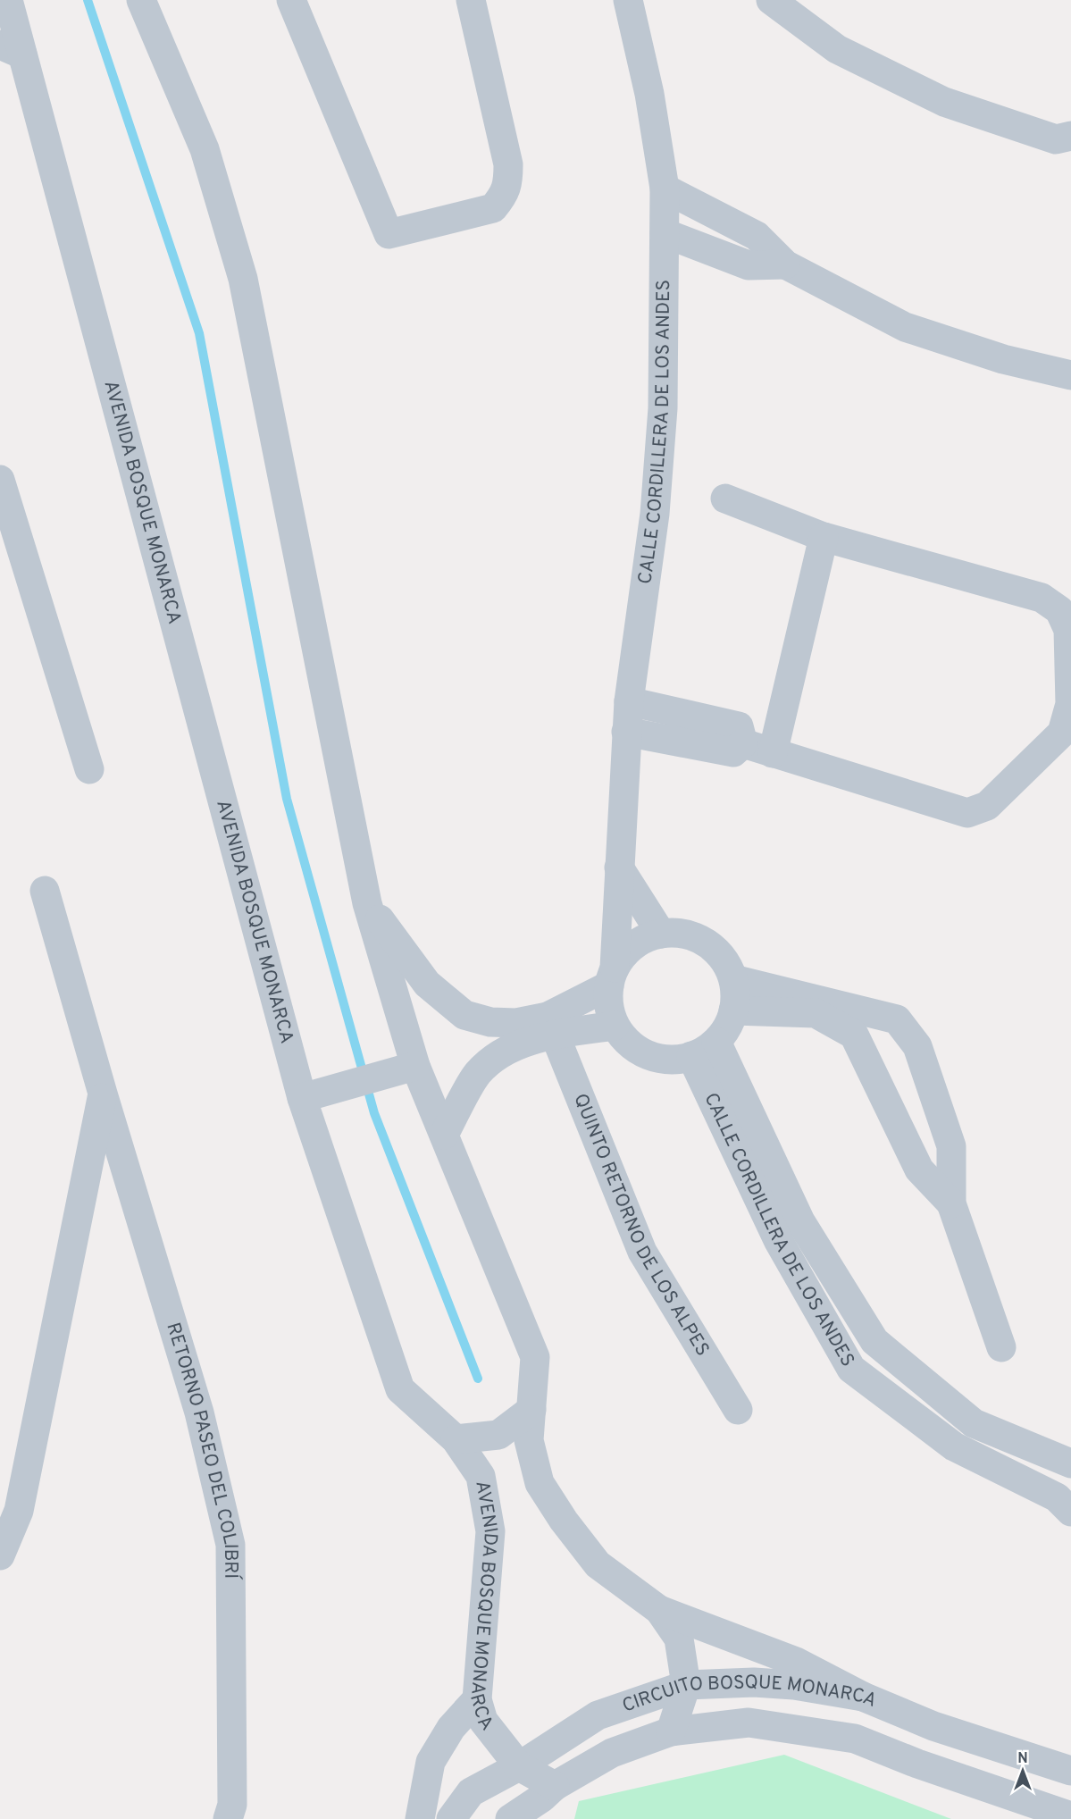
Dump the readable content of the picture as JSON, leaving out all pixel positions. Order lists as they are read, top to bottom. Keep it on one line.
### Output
{"streets":{"street":["CALLE CORDILLERA DE LOS ANDES","AVENIDA BOSQUE MONARCA","QUINTO RETORNO DE LOS ALPES","RETORNO PASEO DEL COLIBRÍ","CIRCUITO BOSQUE MONARCA"]},"crossings":[["AVENIDA BOSQUE MONARCA","CIRCUITO BOSQUE MONARCA"]],"north":"top"}
